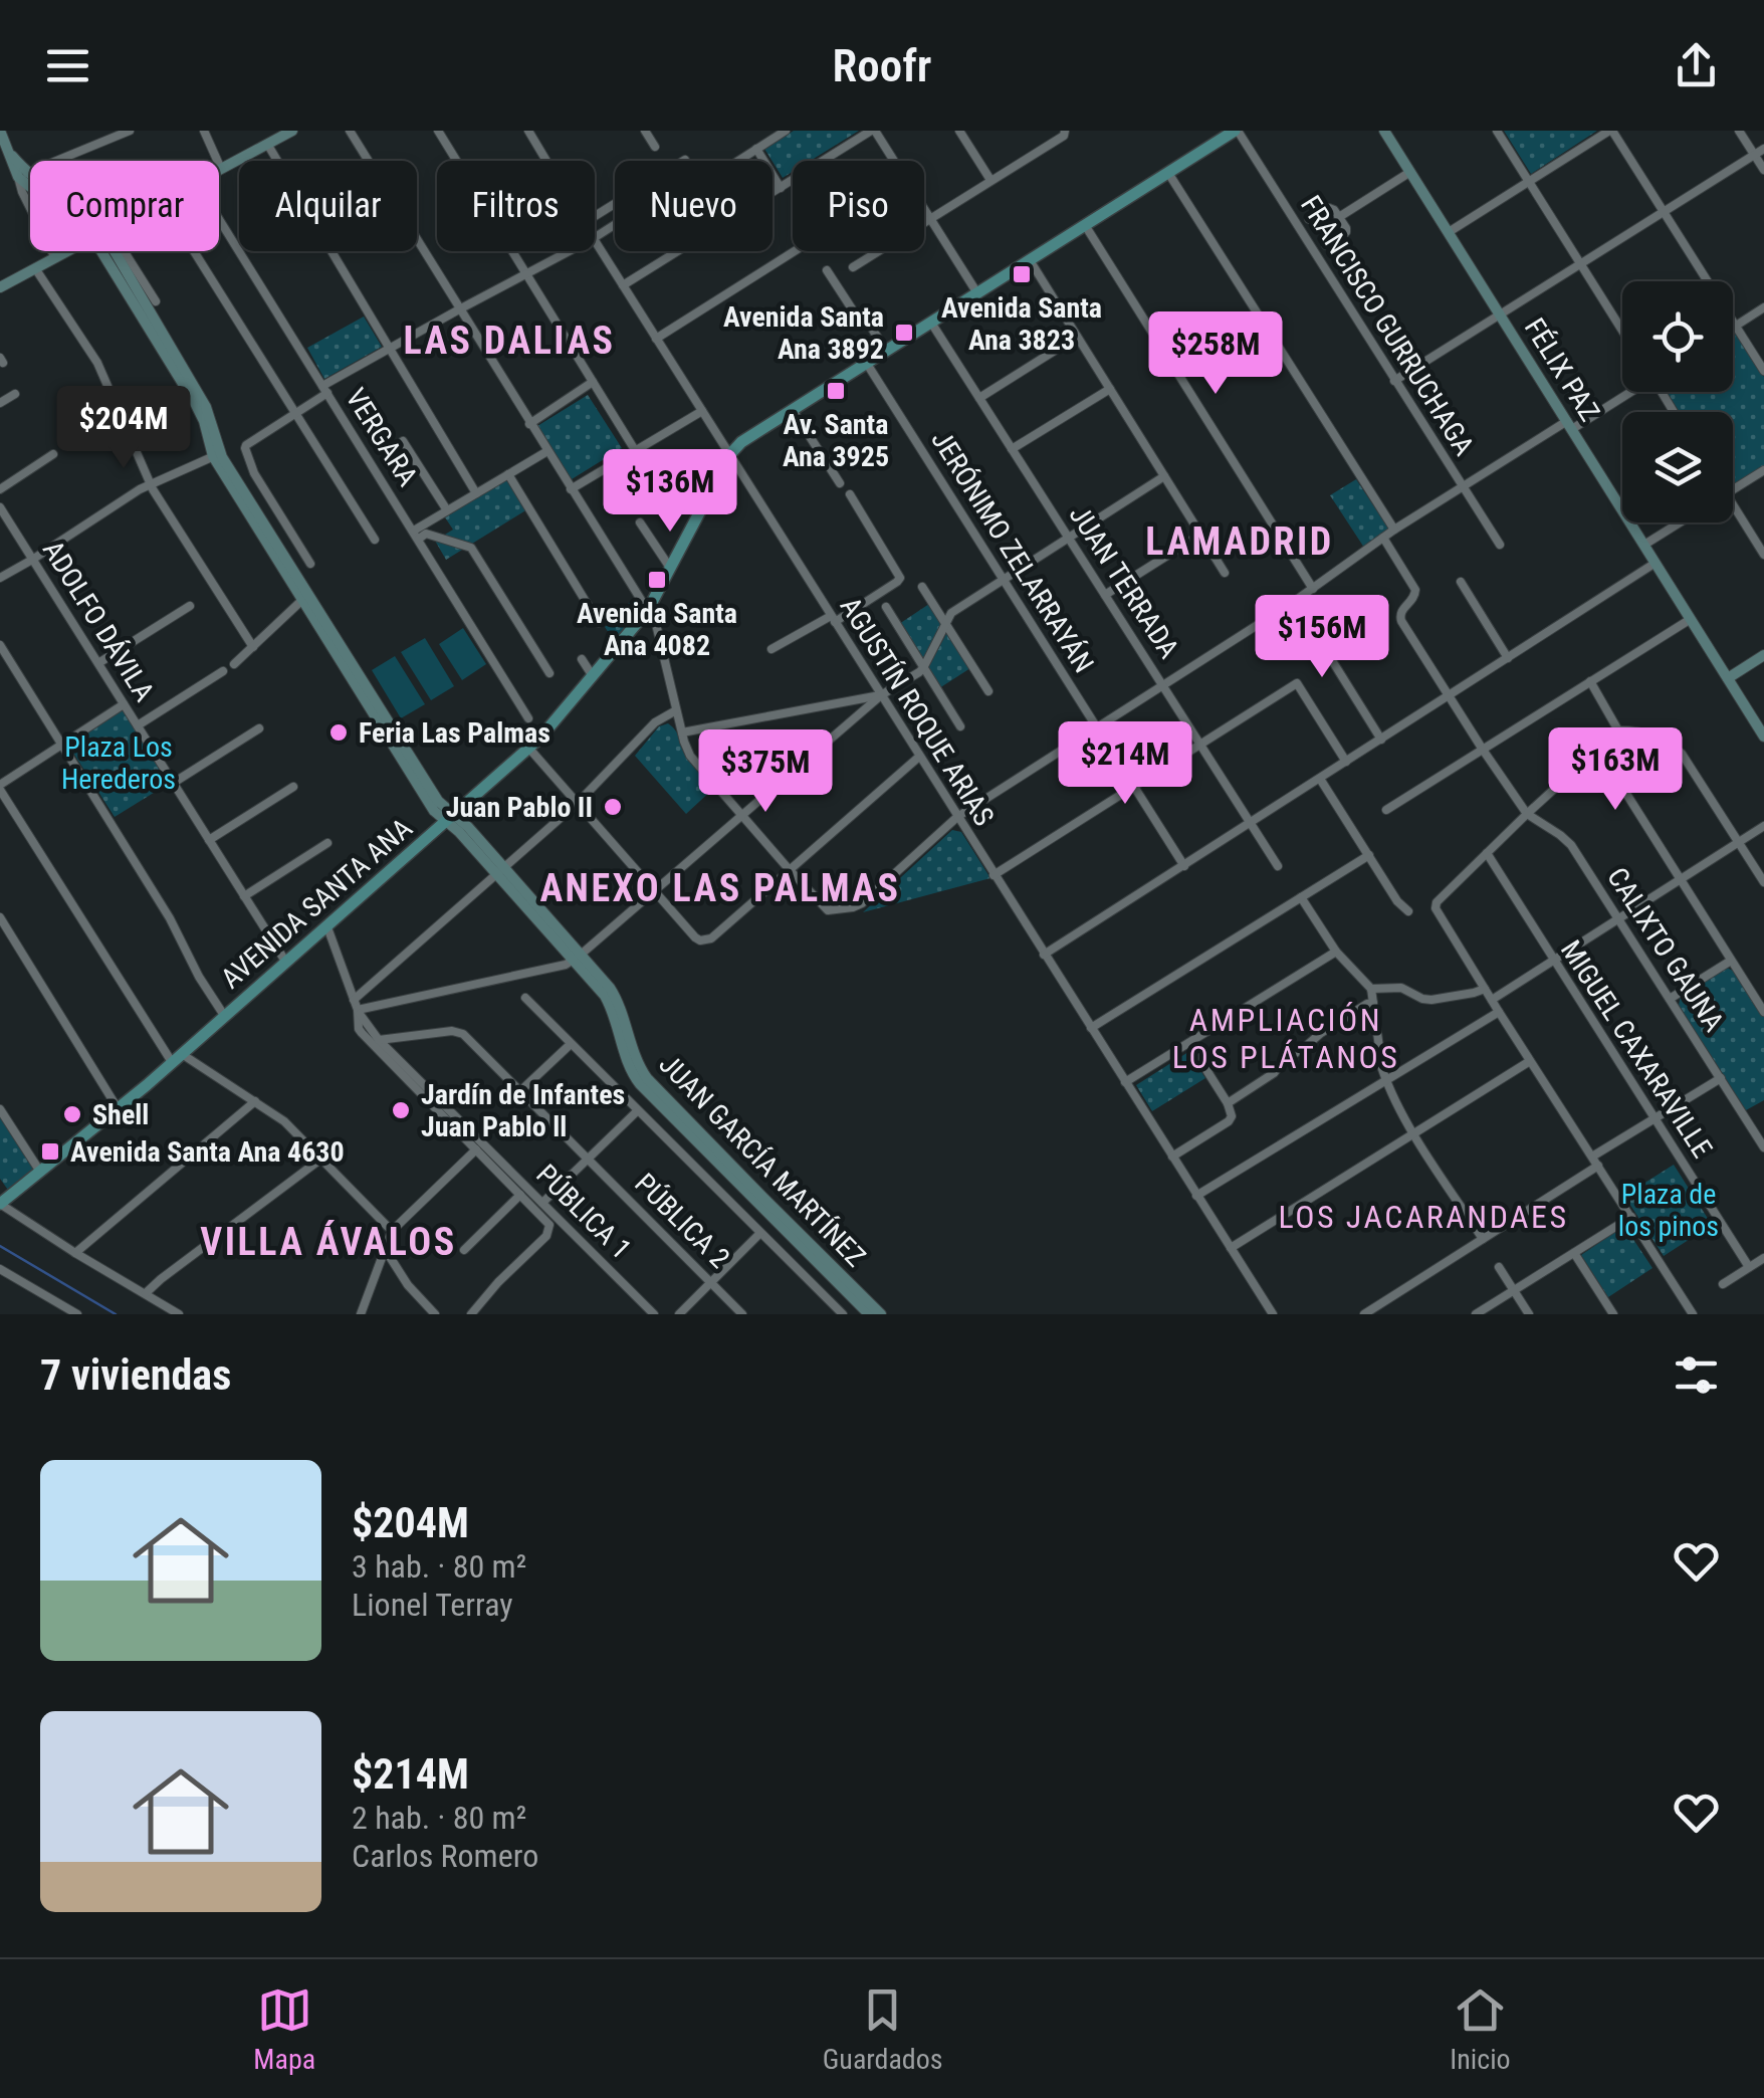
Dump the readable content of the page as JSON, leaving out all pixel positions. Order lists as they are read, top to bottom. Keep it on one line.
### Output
{"streets":{"main road":["FÉLIX PAZ","AVENIDA SANTA ANA","JUAN GARCÍA MARTÍNEZ"],"street":["FRANCISCO GURRUCHAGA","VERGARA","JERÓNIMO ZELARRAYÁN","JUAN TERRADA","ADOLFO DÁVILA","AGUSTÍN ROQUE ARIAS","CALIXTO GAUNA","MIGUEL CAXARAVILLE","PÚBLICA 1","PÚBLICA 2"]},"crossings":[["FRANCISCO GURRUCHAGA","AVENIDA SANTA ANA"],["JERÓNIMO ZELARRAYÁN","AVENIDA SANTA ANA"],["JUAN TERRADA","AVENIDA SANTA ANA"],["ADOLFO DÁVILA","AVENIDA SANTA ANA"],["AGUSTÍN ROQUE ARIAS","AVENIDA SANTA ANA"],["AVENIDA SANTA ANA","JUAN GARCÍA MARTÍNEZ"],["PÚBLICA 1","PÚBLICA 2"]],"districts":["LAS DALIAS","LAMADRID","ANEXO LAS PALMAS","AMPLIACIÓN LOS PLÁTANOS","LOS JACARANDAES","VILLA ÁVALOS"],"parks":["Plaza Los Herederos","Plaza de los pinos"],"places":{"transit":["Avenida Santa Ana 3823","Avenida Santa Ana 3892","Av. Santa Ana 3925","Avenida Santa Ana 4082","Avenida Santa Ana 4630"],"other":["Feria Las Palmas","Juan Pablo II","Jardín de Infantes Juan Pablo ll","Shell"]},"page":{"header":"Roofr","chip":["Comprar","Alquilar","Filtros","Nuevo","Piso"],"price":["$258M","$204M","$136M","$156M","$214M","$163M","$375M"],"heading":"7 viviendas","list":[{"name":"$204M","note":"3 hab. · 80 m² · Lionel Terray"},{"name":"$214M","note":"2 hab. · 80 m² · Carlos Romero"}],"tabs":["Mapa","Guardados","Inicio"]}}
